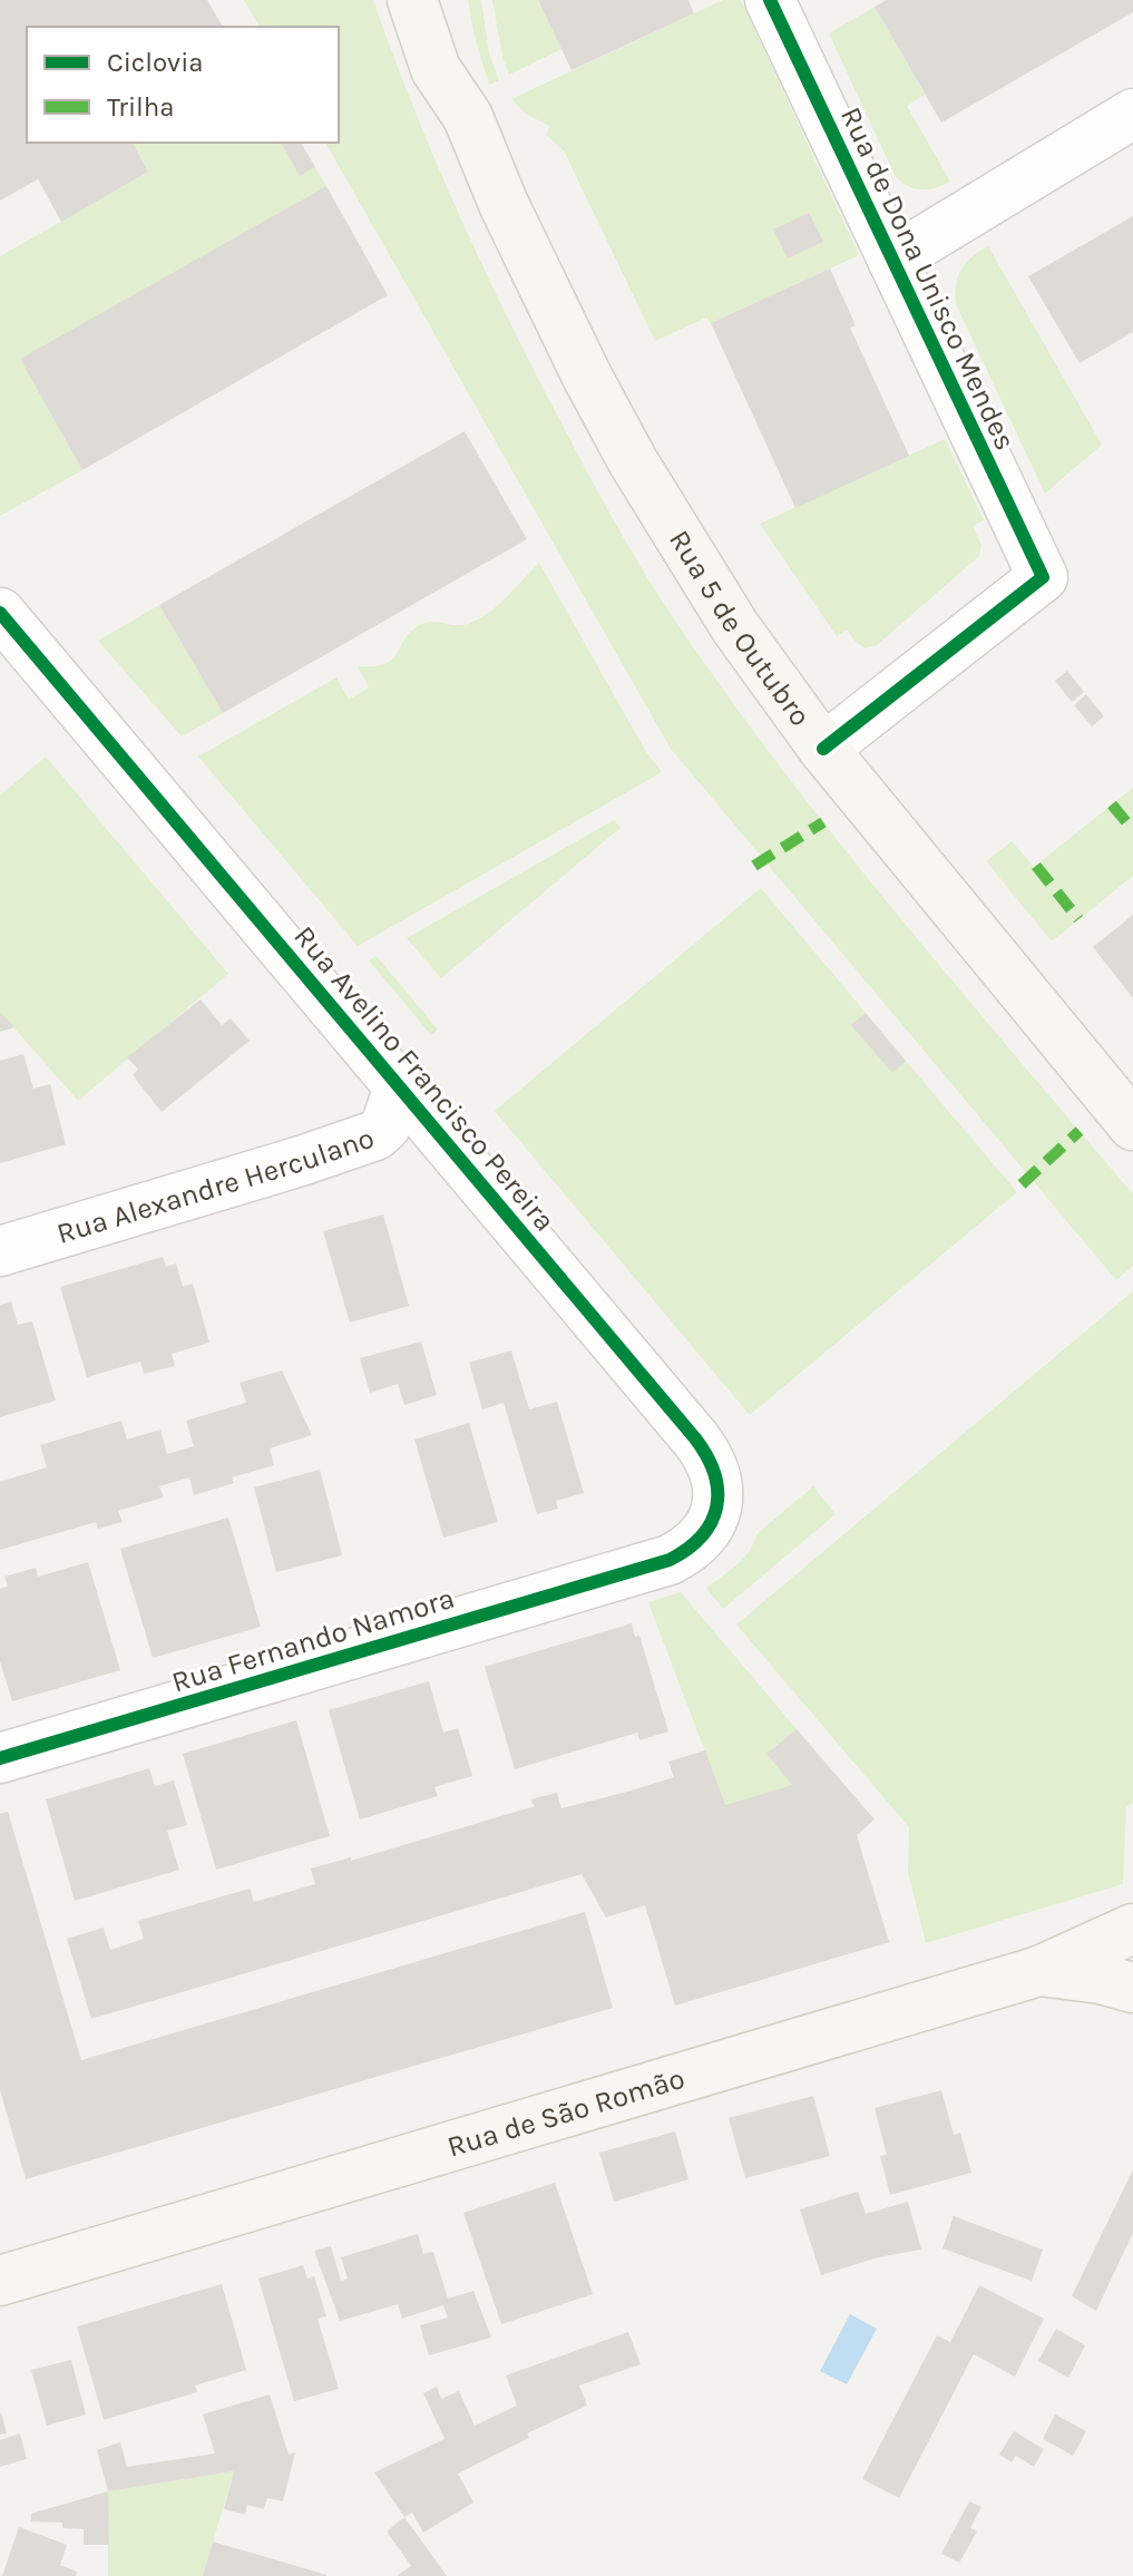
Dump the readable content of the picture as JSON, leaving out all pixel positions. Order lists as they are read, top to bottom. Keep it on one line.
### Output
{"streets":{"main road":["Rua 5 de Outubro","Rua de São Romão"],"street":["Rua de Dona Unisco Mendes","Rua Avelino Francisco Pereira","Rua Alexandre Herculano","Rua Fernando Namora"]},"crossings":[["Rua de Dona Unisco Mendes","Rua 5 de Outubro"],["Rua Avelino Francisco Pereira","Rua Alexandre Herculano"],["Rua Avelino Francisco Pereira","Rua Fernando Namora"]],"legend":["Ciclovia","Trilha"]}
